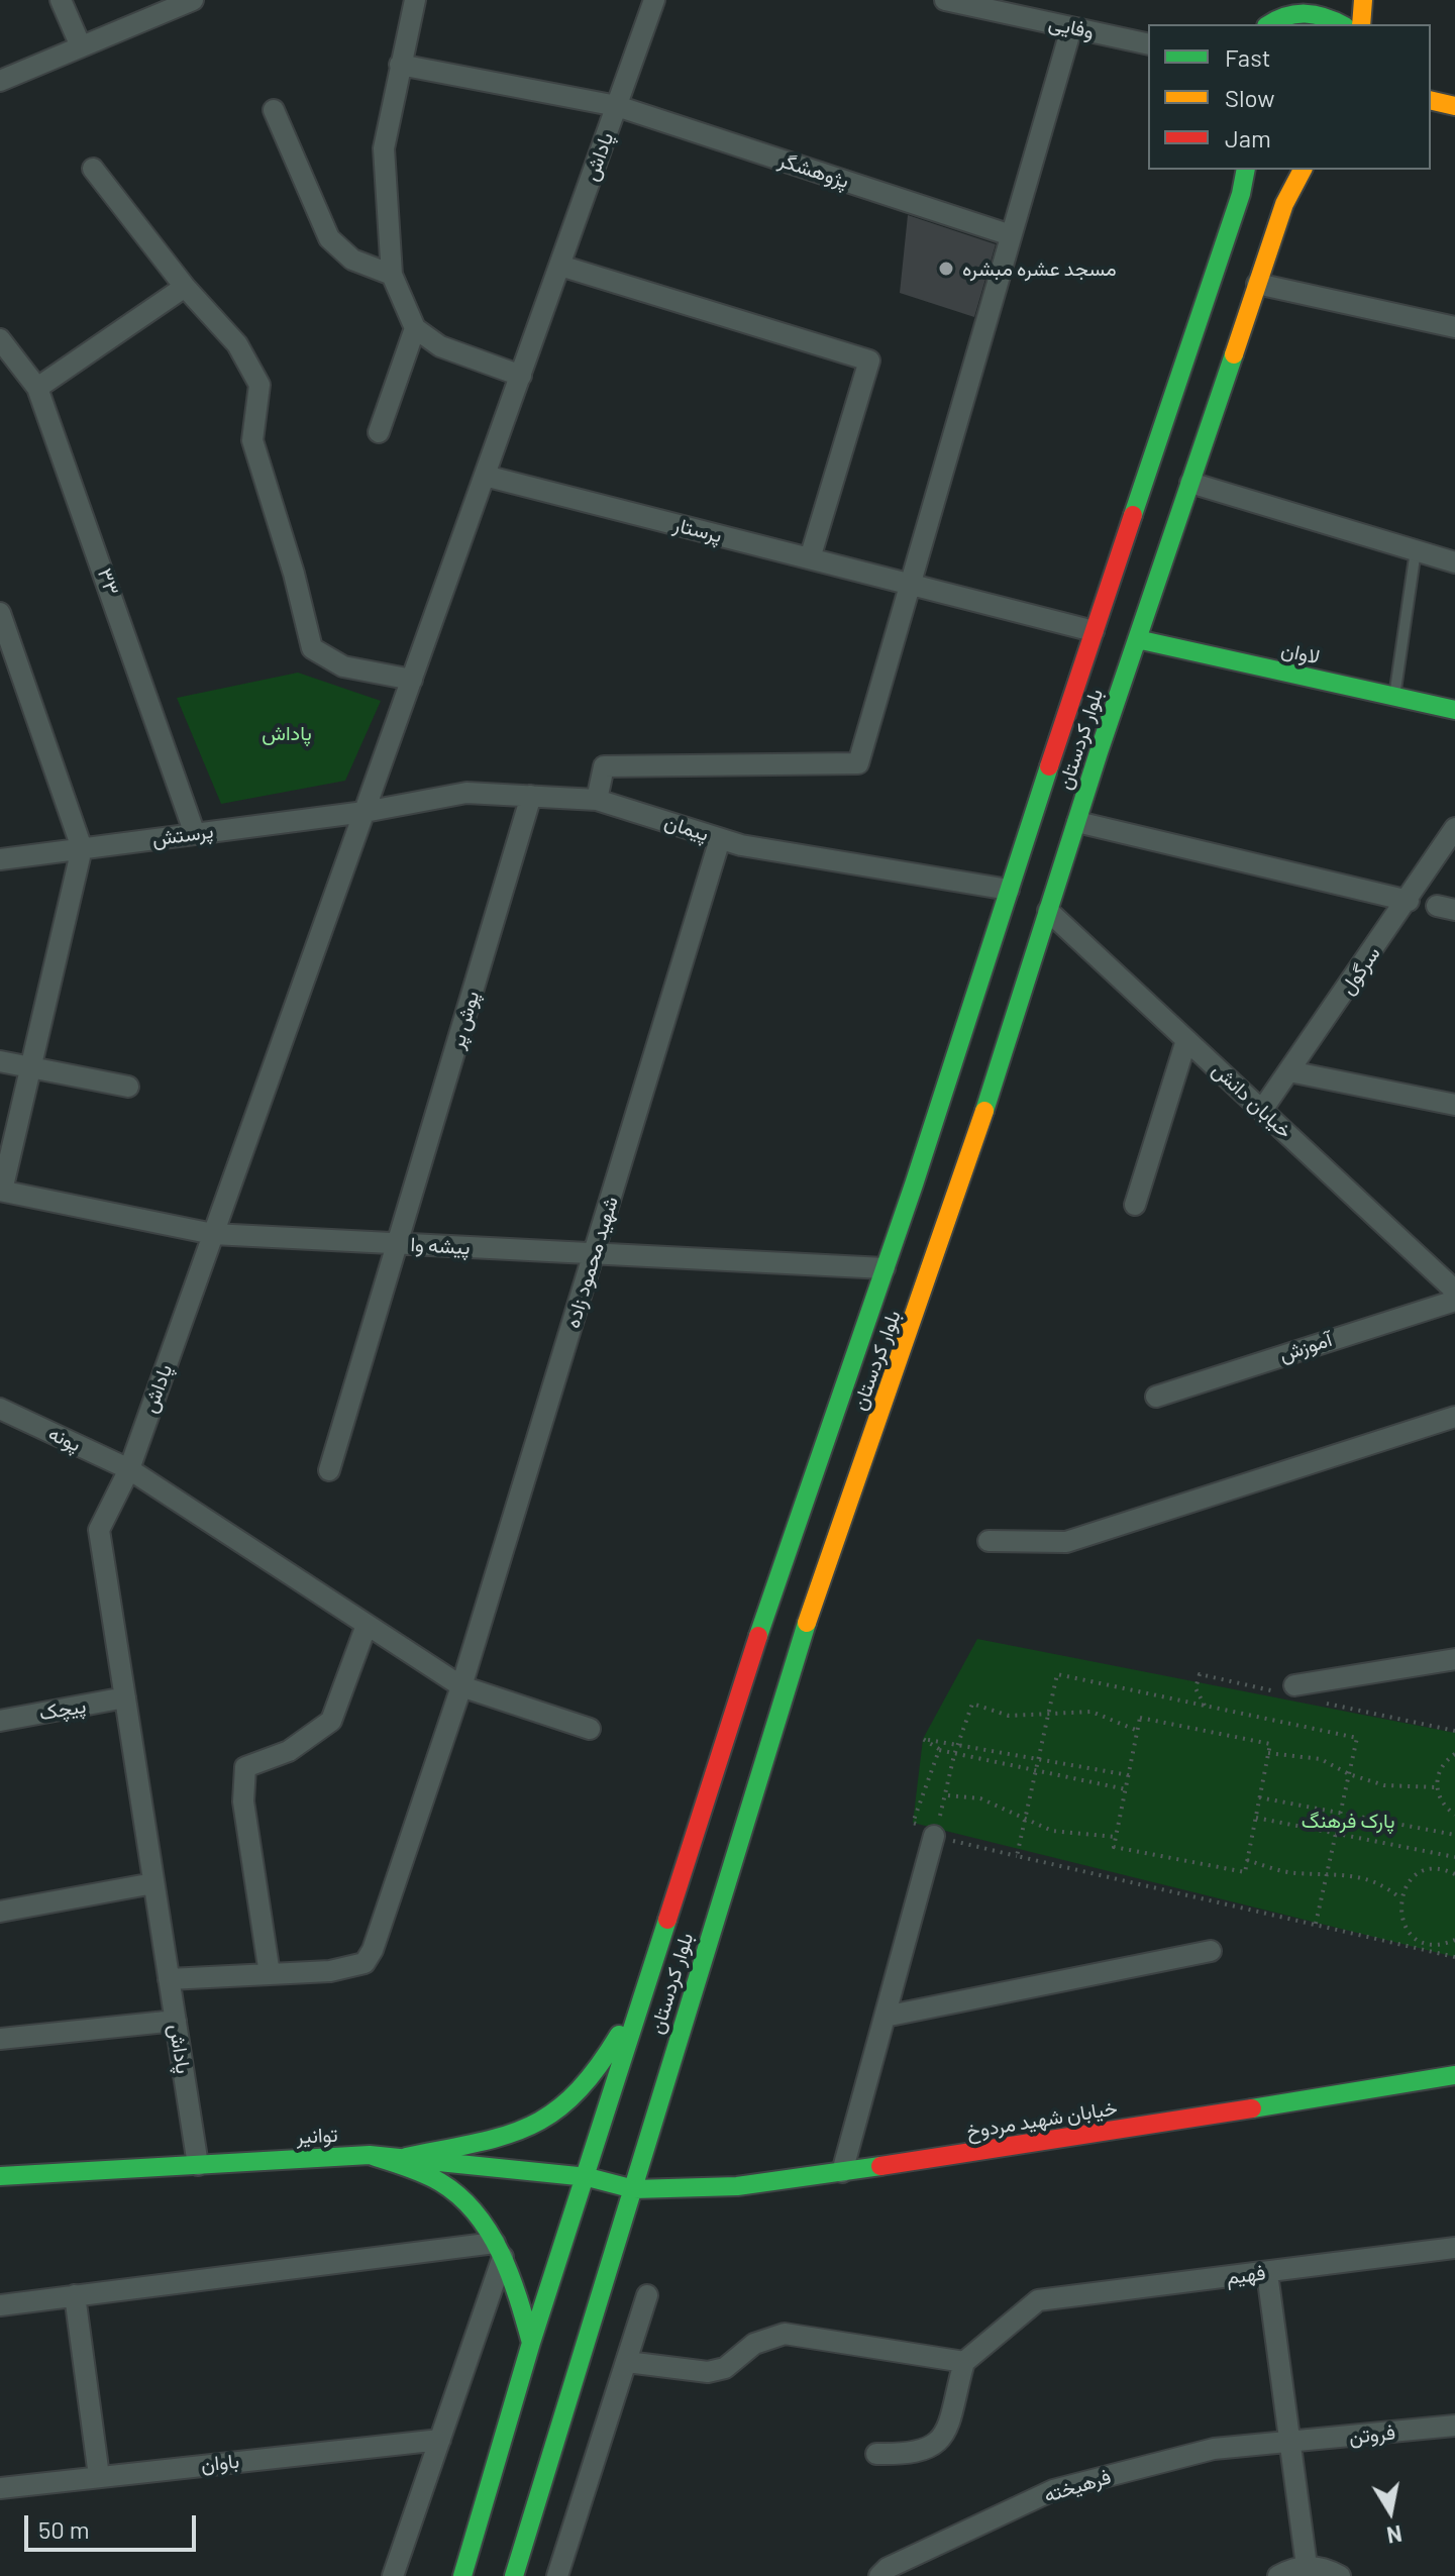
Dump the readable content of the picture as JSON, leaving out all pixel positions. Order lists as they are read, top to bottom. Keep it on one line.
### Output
{"streets":{"main road":["لاوان","بلوار کردستان","خیابان شهید مردوخ","توانیر"],"street":["وفایی","پاداش","پژوهشگر","پرستار","۳۳","پیمان","پرستش","سرگول","پوش پر","خیابان دانش","پیشه وا","شهید محمود زاده","آموزش","پونه","پیچک","فهیم","فروتن","باوان","فرهیخته"]},"crossings":[["پاداش","پژوهشگر"],["پاداش","پرستار"],["پاداش","پیمان"],["پاداش","پرستش"],["پاداش","پیشه وا"],["پاداش","پونه"],["پاداش","پیچک"],["پاداش","توانیر"],["پرستار","بلوار کردستان"],["۳۳","پرستش"],["لاوان","بلوار کردستان"],["بلوار کردستان","پیمان"],["بلوار کردستان","خیابان دانش"],["بلوار کردستان","پیشه وا"],["بلوار کردستان","خیابان شهید مردوخ"],["بلوار کردستان","توانیر"],["پیمان","پرستش"],["پیمان","پوش پر"],["پیمان","شهید محمود زاده"],["سرگول","خیابان دانش"],["پوش پر","پیشه وا"],["پیشه وا","شهید محمود زاده"],["شهید محمود زاده","پونه"],["خیابان شهید مردوخ","توانیر"],["فروتن","فرهیخته"]],"parks":["پاداش","پارک فرهنگ"],"places":["مسجد عشره مبشره"],"legend":["Fast","Slow","Jam"],"scale_bar":"50 m","north":"bottom"}
